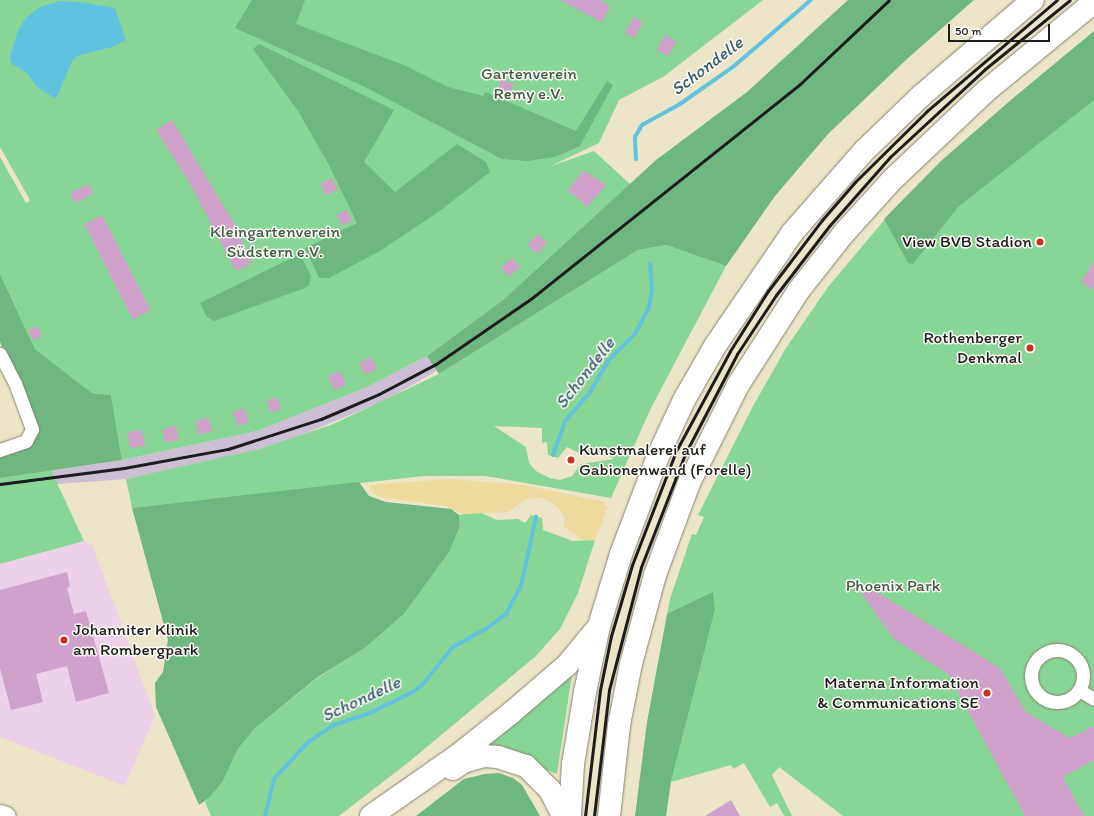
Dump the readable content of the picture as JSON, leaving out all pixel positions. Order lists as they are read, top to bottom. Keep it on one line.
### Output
{"water":["Schondelle"],"parks":["Gartenverein Remy e.V.","Kleingartenverein Südstern e.V.","Phoenix Park"],"places":["View BVB Stadion","Rothenberger Denkmal","Kunstmalerei auf Gabionenwand (Forelle)","Johanniter Klinik am Rombergpark","Materna Information & Communications SE"],"scale_bar":"50 m"}
